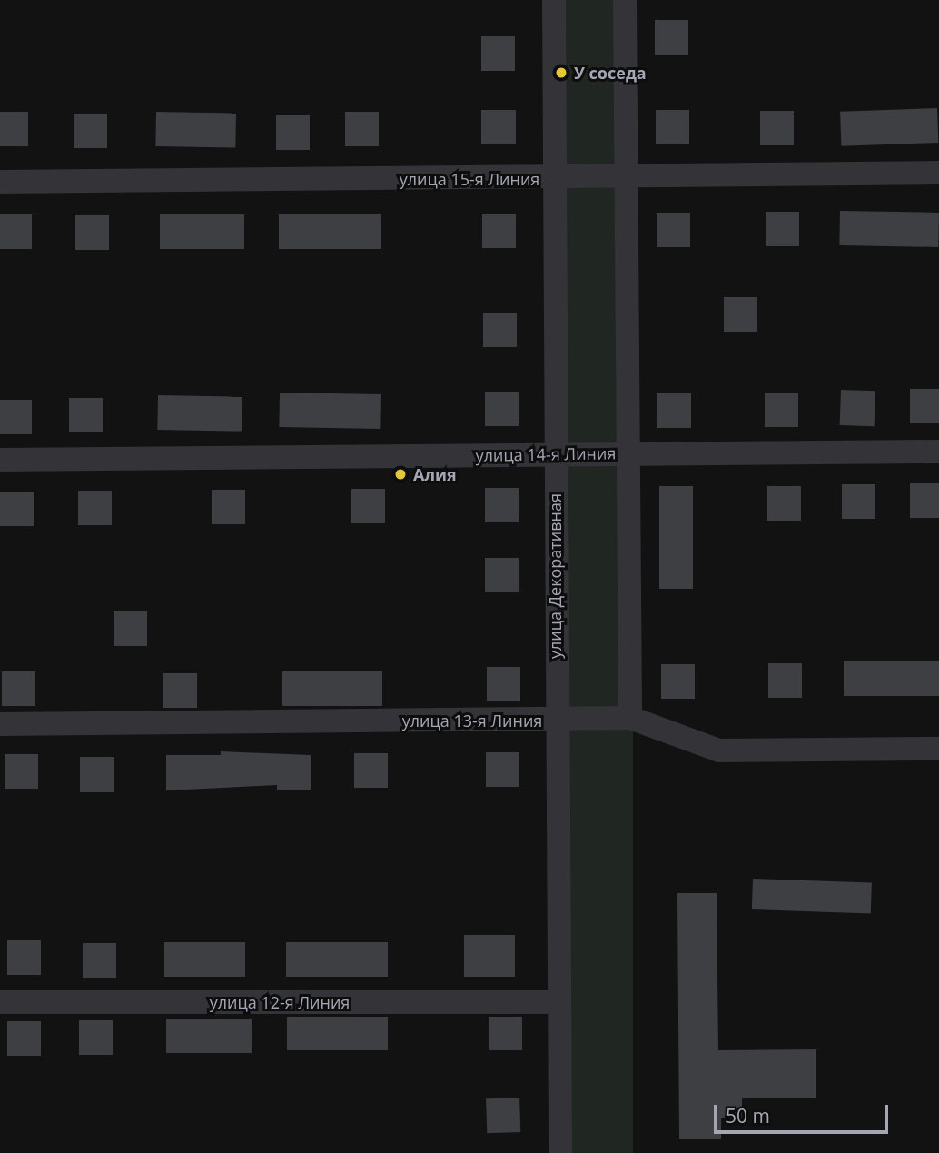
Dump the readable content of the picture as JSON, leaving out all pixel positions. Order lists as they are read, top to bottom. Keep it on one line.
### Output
{"streets":{"street":["улица 15-я Линия","улица 14-я Линия","улица Декоративная","улица 13-я Линия","улица 12-я Линия"]},"crossings":[["улица 15-я Линия","улица Декоративная"],["улица 14-я Линия","улица Декоративная"],["улица Декоративная","улица 13-я Линия"],["улица Декоративная","улица 12-я Линия"]],"places":["У соседа","Алия"],"scale_bar":"50 m"}
